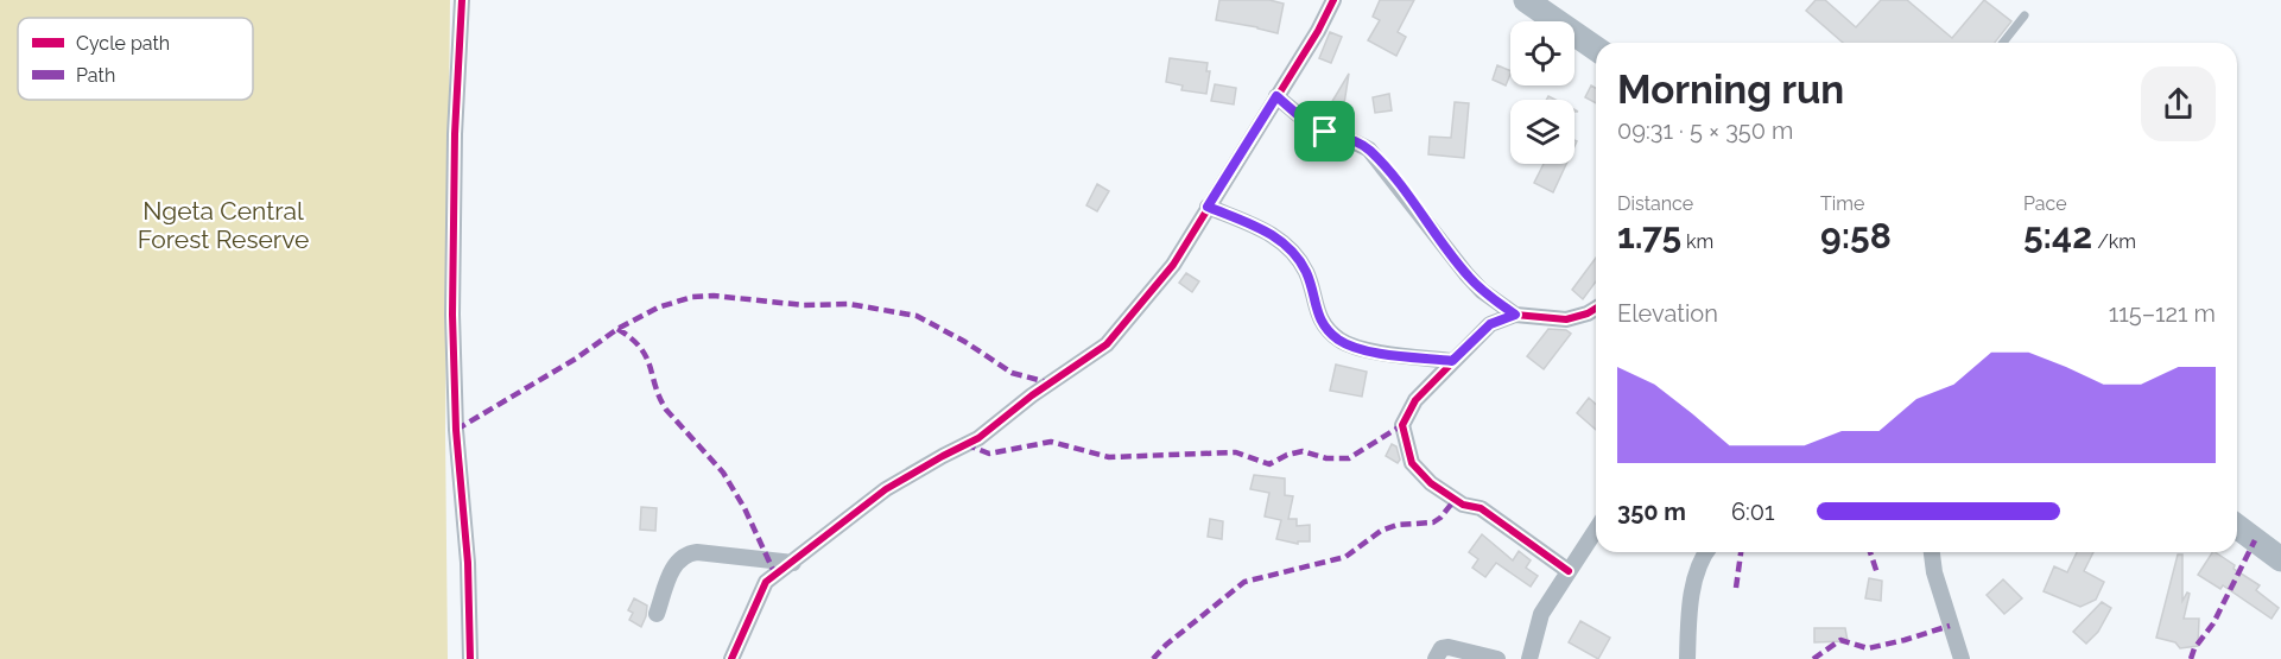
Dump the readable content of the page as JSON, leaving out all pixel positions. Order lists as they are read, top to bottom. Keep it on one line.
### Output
{"parks":["Ngeta Central Forest Reserve"],"legend":["Cycle path","Path"],"page":{"heading":["Morning run","09:31 · 5 × 350 m"],"stats":[["Distance","1.75 km"],["Time","9:58"],["Pace","5:42 /km"]],"chart":["Elevation","115–121 m"],"list":[{"name":"350 m","note":"6:01"}]}}
